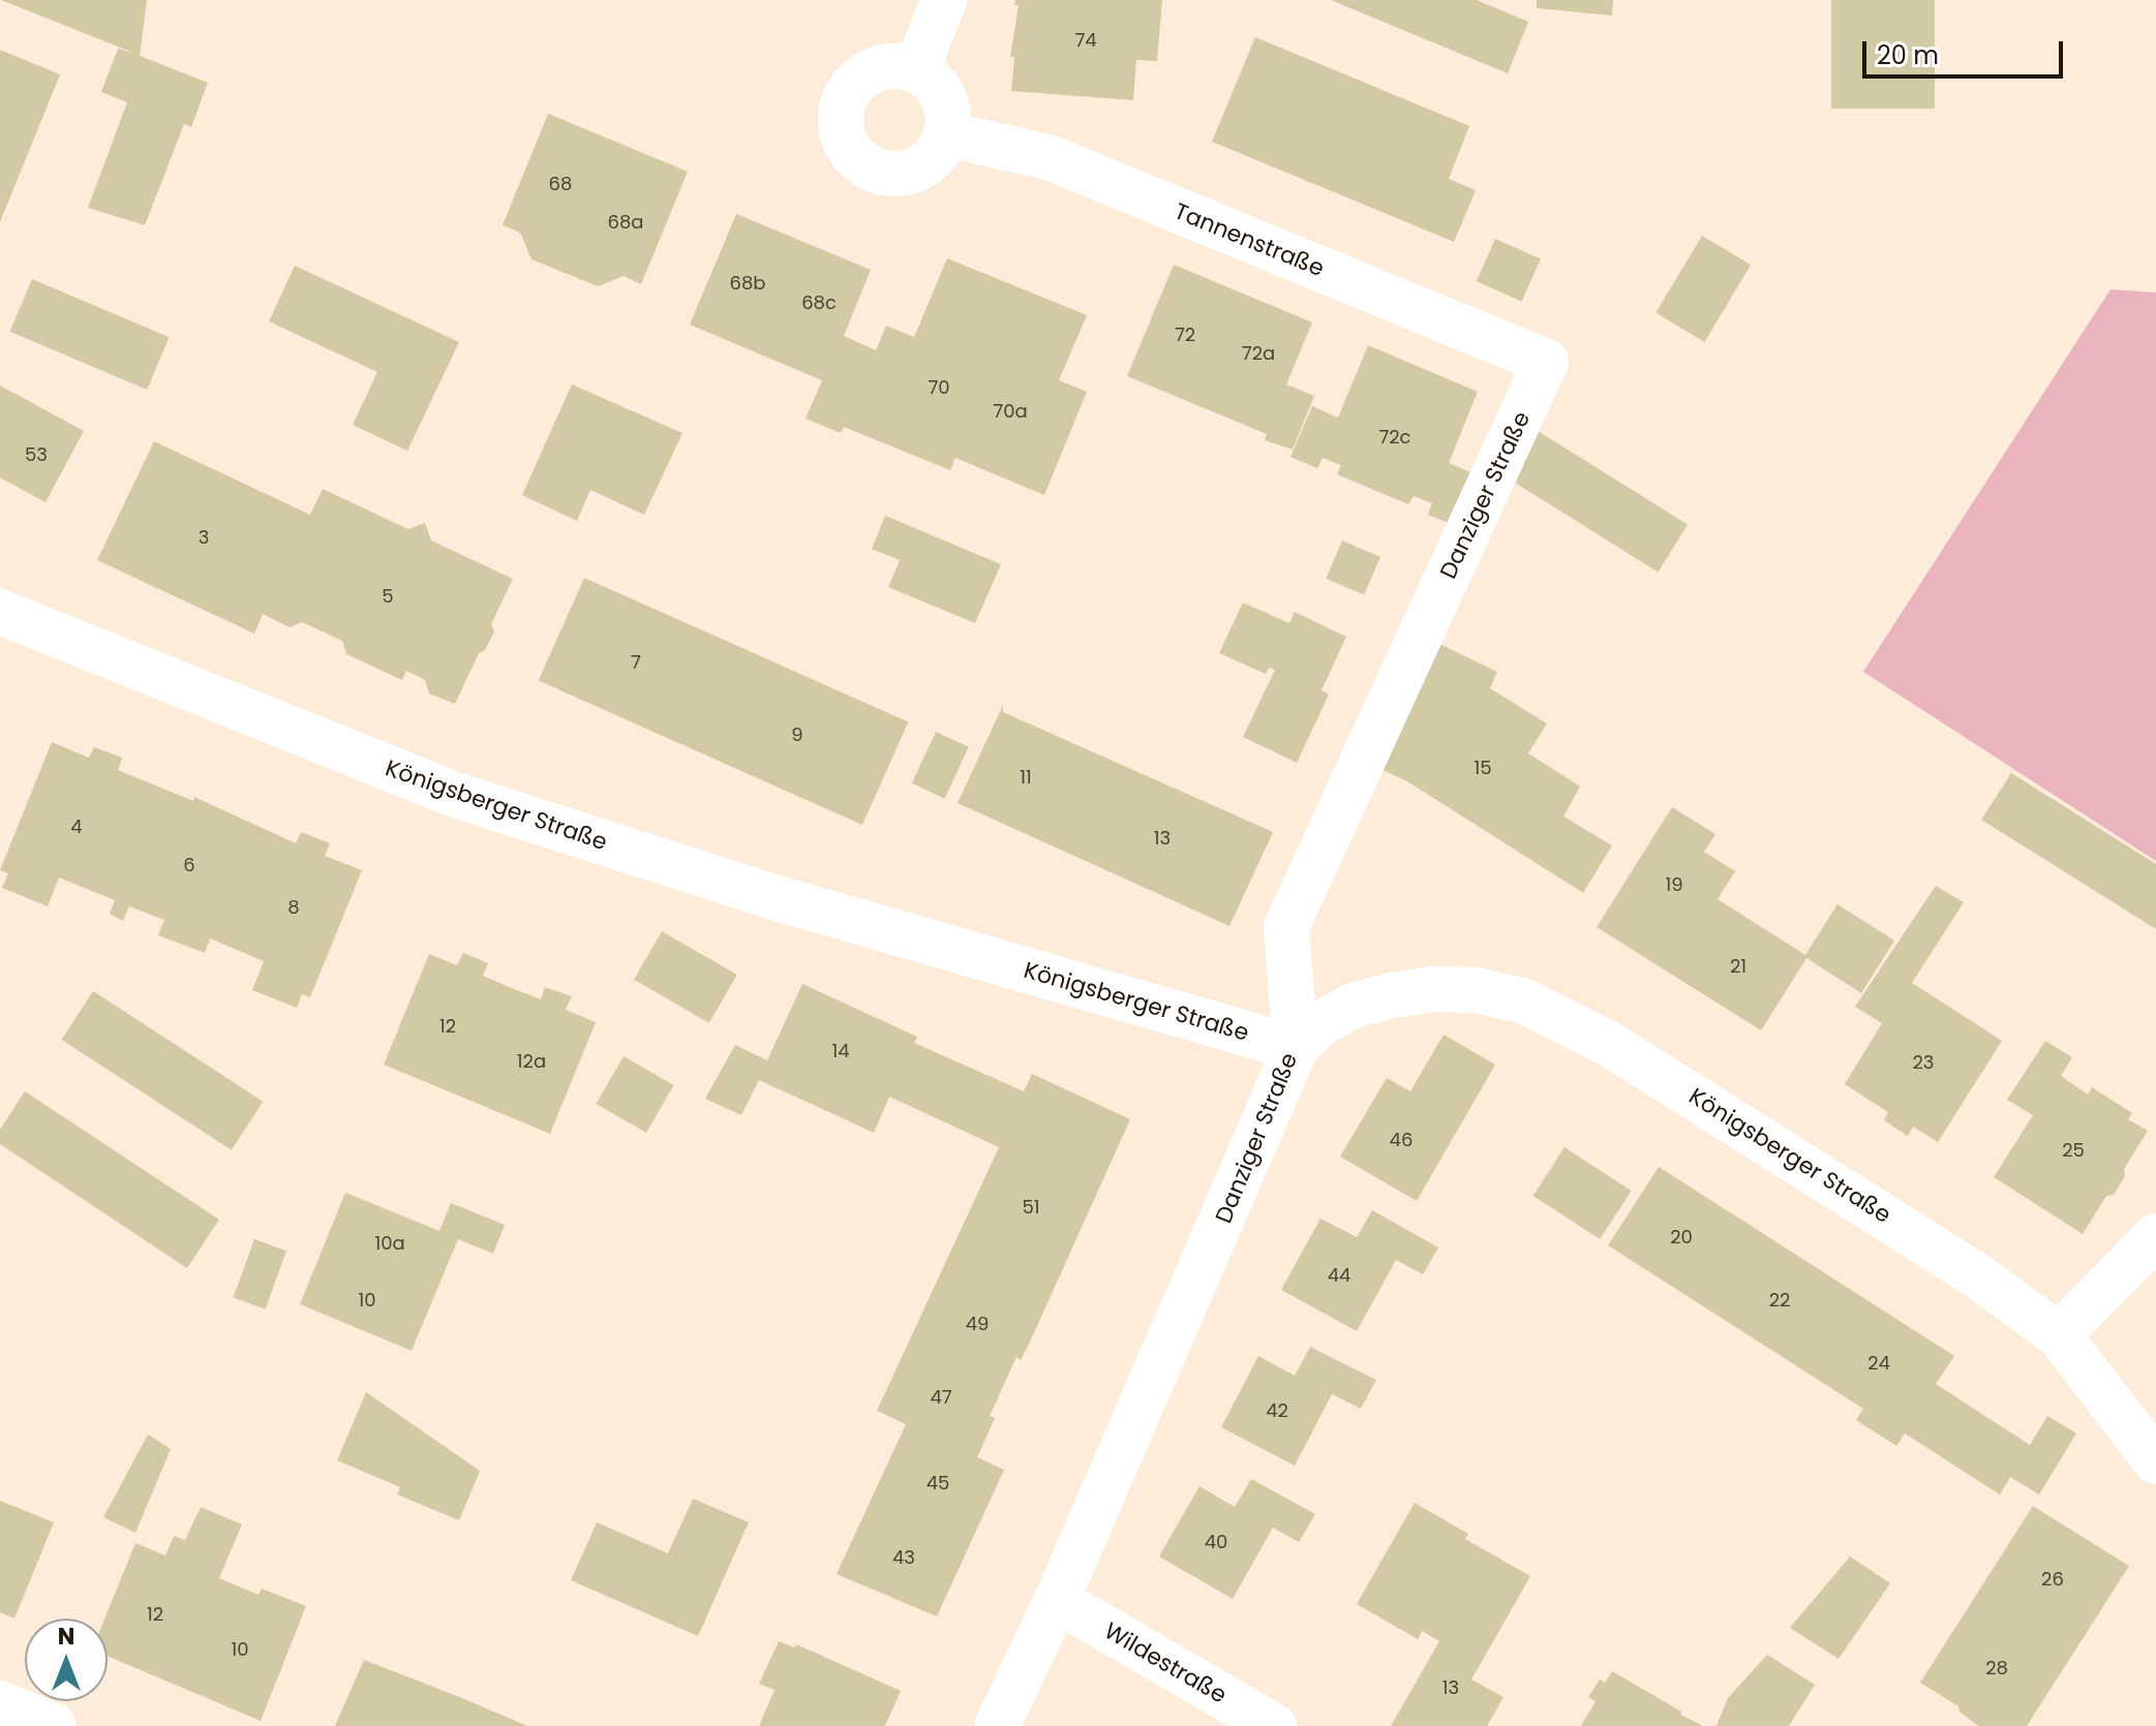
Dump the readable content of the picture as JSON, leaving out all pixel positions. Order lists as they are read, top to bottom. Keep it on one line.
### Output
{"streets":{"street":["Tannenstraße","Danziger Straße","Königsberger Straße","Wildestraße"]},"crossings":[["Tannenstraße","Danziger Straße"],["Danziger Straße","Königsberger Straße"],["Danziger Straße","Wildestraße"]],"house_numbers":["74","68","68a","68b","68c","72","72a","70","70a","72c","53","3","5","7","9","15","11","4","13","6","19","8","21","12","14","12a","23","46","25","51","20","10a","44","10","22","49","24","47","42","45","40","43","26","12","10","28","13"],"scale_bar":"20 m","north":"top"}
